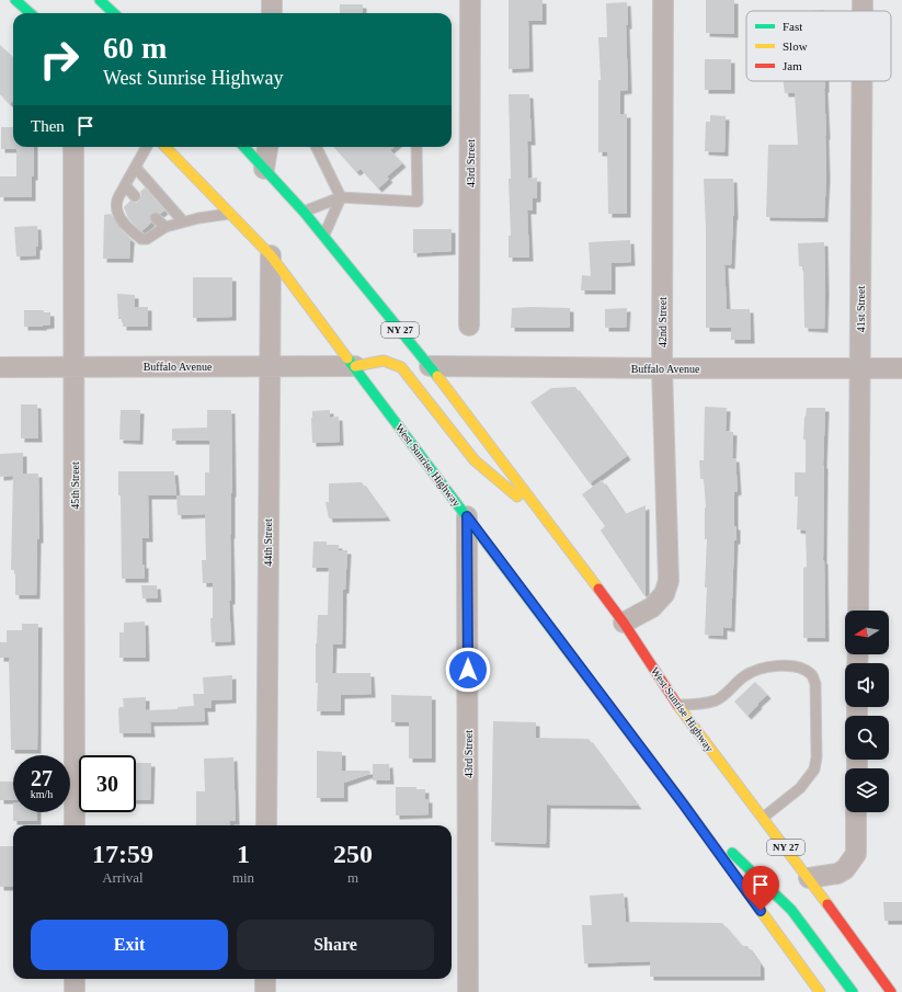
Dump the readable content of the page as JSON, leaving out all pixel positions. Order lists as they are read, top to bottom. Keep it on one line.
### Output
{"streets":{"highway":["NY 27","West Sunrise Highway"],"street":["43rd Street","41st Street","42nd Street","Buffalo Avenue","45th Street","44th Street"]},"crossings":[["43rd Street","West Sunrise Highway"],["41st Street","Buffalo Avenue"],["42nd Street","Buffalo Avenue"],["42nd Street","West Sunrise Highway"],["Buffalo Avenue","West Sunrise Highway"],["Buffalo Avenue","45th Street"],["Buffalo Avenue","44th Street"],["West Sunrise Highway","44th Street"]],"legend":["Fast","Slow","Jam"],"north":"left","page":{"turn":["60 m","West Sunrise Highway"],"then":"Then","speed":"27 km/h","limit":"30","eta":["17:59","Arrival","1","min","250","m"],"buttons":["Exit","Share"]}}
